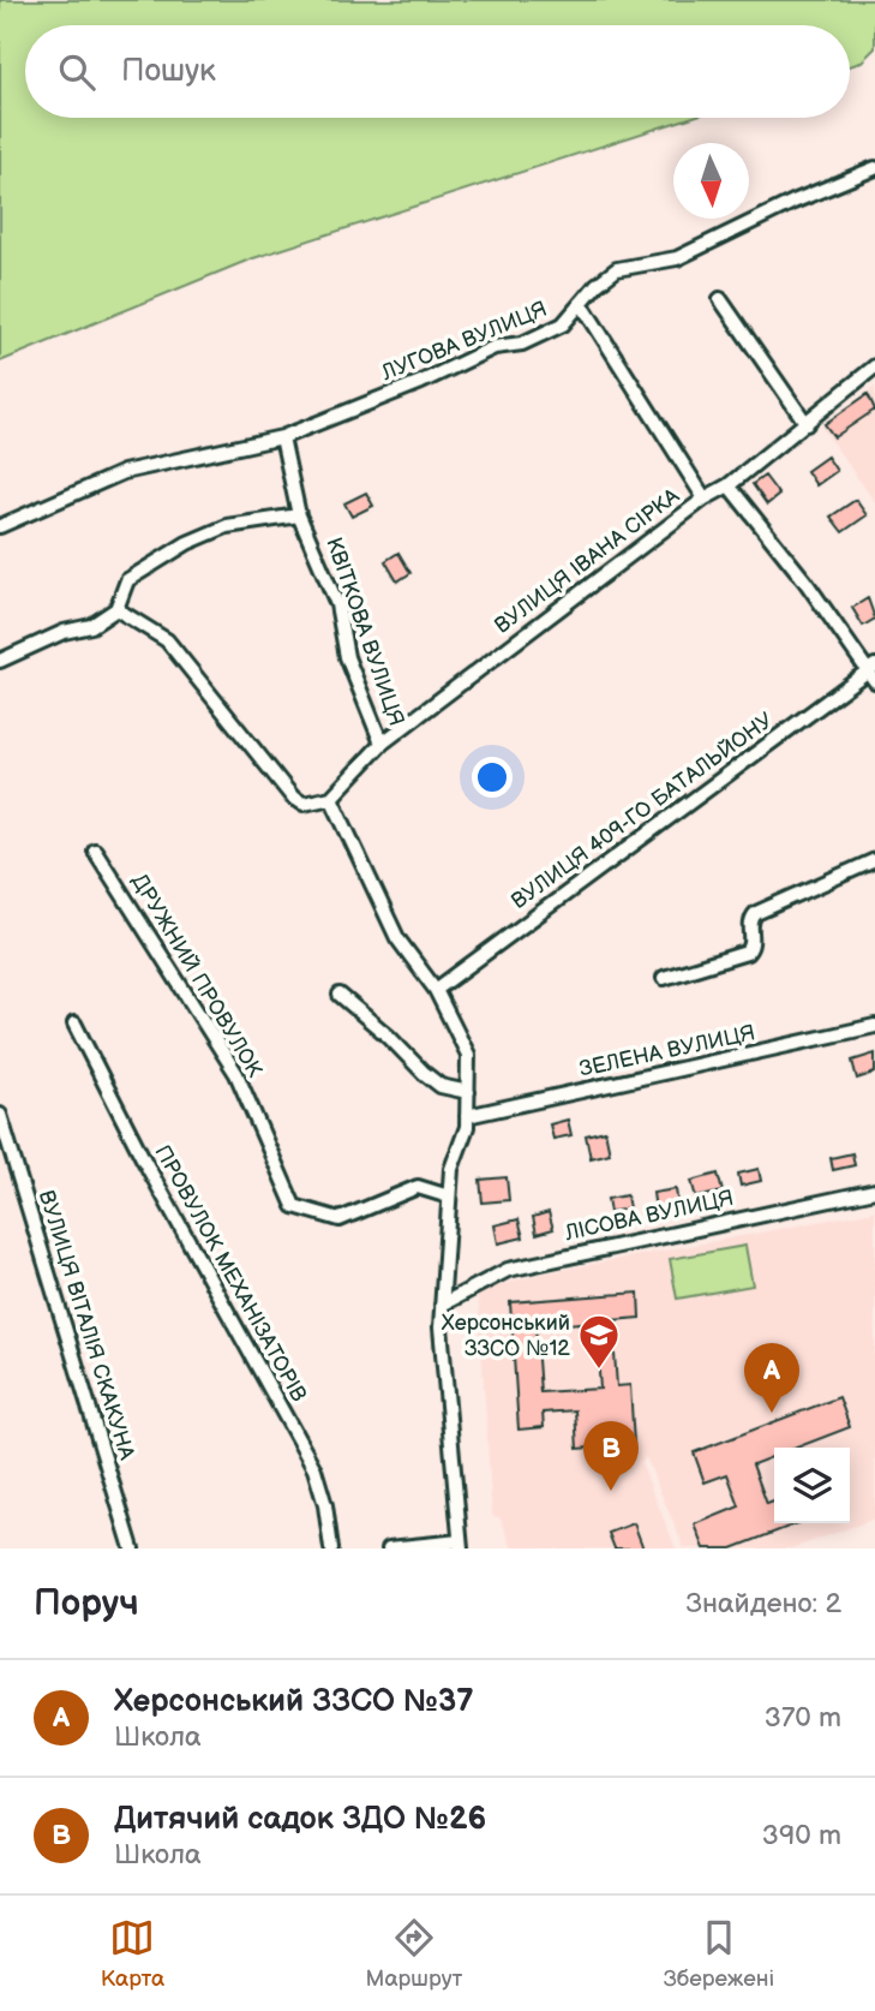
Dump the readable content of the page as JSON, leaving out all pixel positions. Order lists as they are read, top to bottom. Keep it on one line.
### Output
{"streets":{"street":["ЛУГОВА ВУЛИЦЯ","ВУЛИЦЯ ІВАНА СІРКА","КВІТКОВА ВУЛИЦЯ","ВУЛИЦЯ 409-ГО БАТАЛЬЙОНУ","ДРУЖНИЙ ПРОВУЛОК","ЗЕЛЕНА ВУЛИЦЯ","ЛІСОВА ВУЛИЦЯ","ПРОВУЛОК МЕХАНІЗАТОРІВ","ВУЛИЦЯ ВІТАЛІЯ СКАКУНА"]},"crossings":[["ЛУГОВА ВУЛИЦЯ","КВІТКОВА ВУЛИЦЯ"],["ВУЛИЦЯ ІВАНА СІРКА","КВІТКОВА ВУЛИЦЯ"]],"places":{"school or university":["Херсонський ЗЗСО №12"]},"north":"bottom","page":{"search":"Пошук","pins":["A","B"],"heading":["Поруч","Знайдено: 2"],"list":[{"mark":"A","name":"Херсонський ЗЗСО №37","note":"Школа","value":"370 m"},{"mark":"B","name":"Дитячий садок ЗДО №26","note":"Школа","value":"390 m"}],"nav":["Карта","Маршрут","Збережені"]}}
